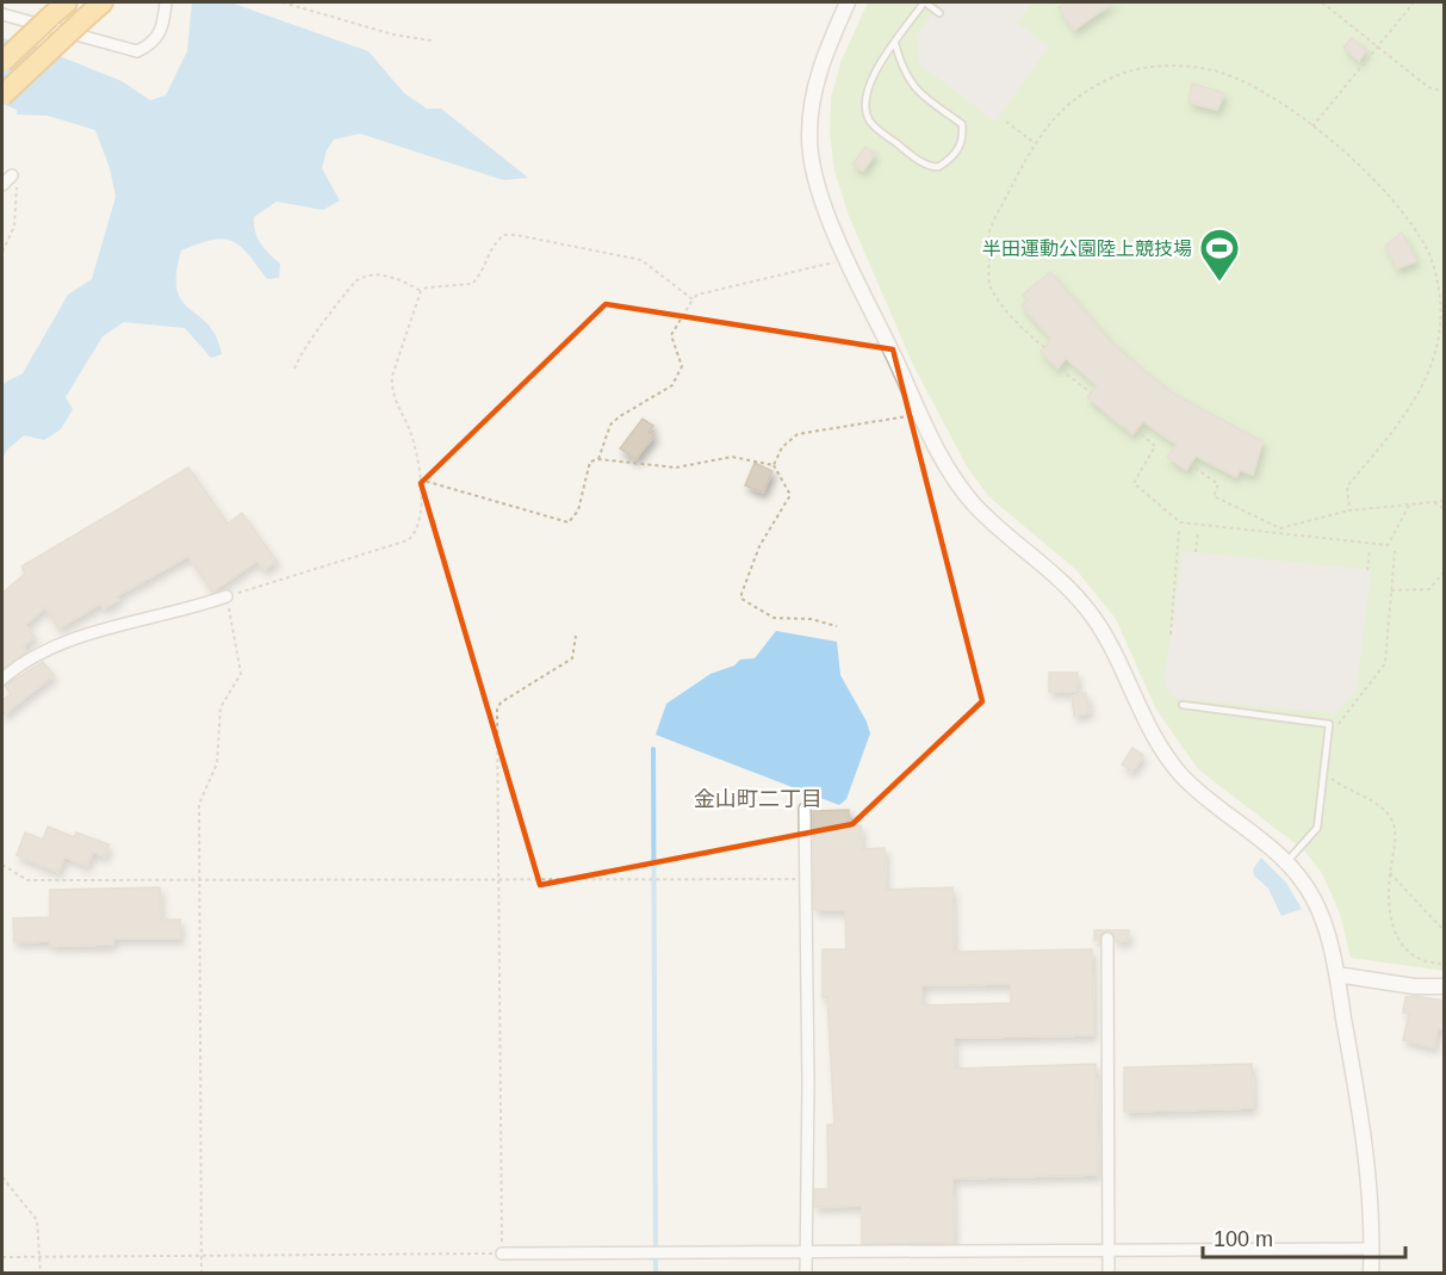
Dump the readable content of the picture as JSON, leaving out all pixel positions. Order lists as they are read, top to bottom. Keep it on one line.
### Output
{"districts":["金山町二丁目"],"places":{"sports":["半田運動公園陸上競技場"]},"scale_bar":"100 m"}
